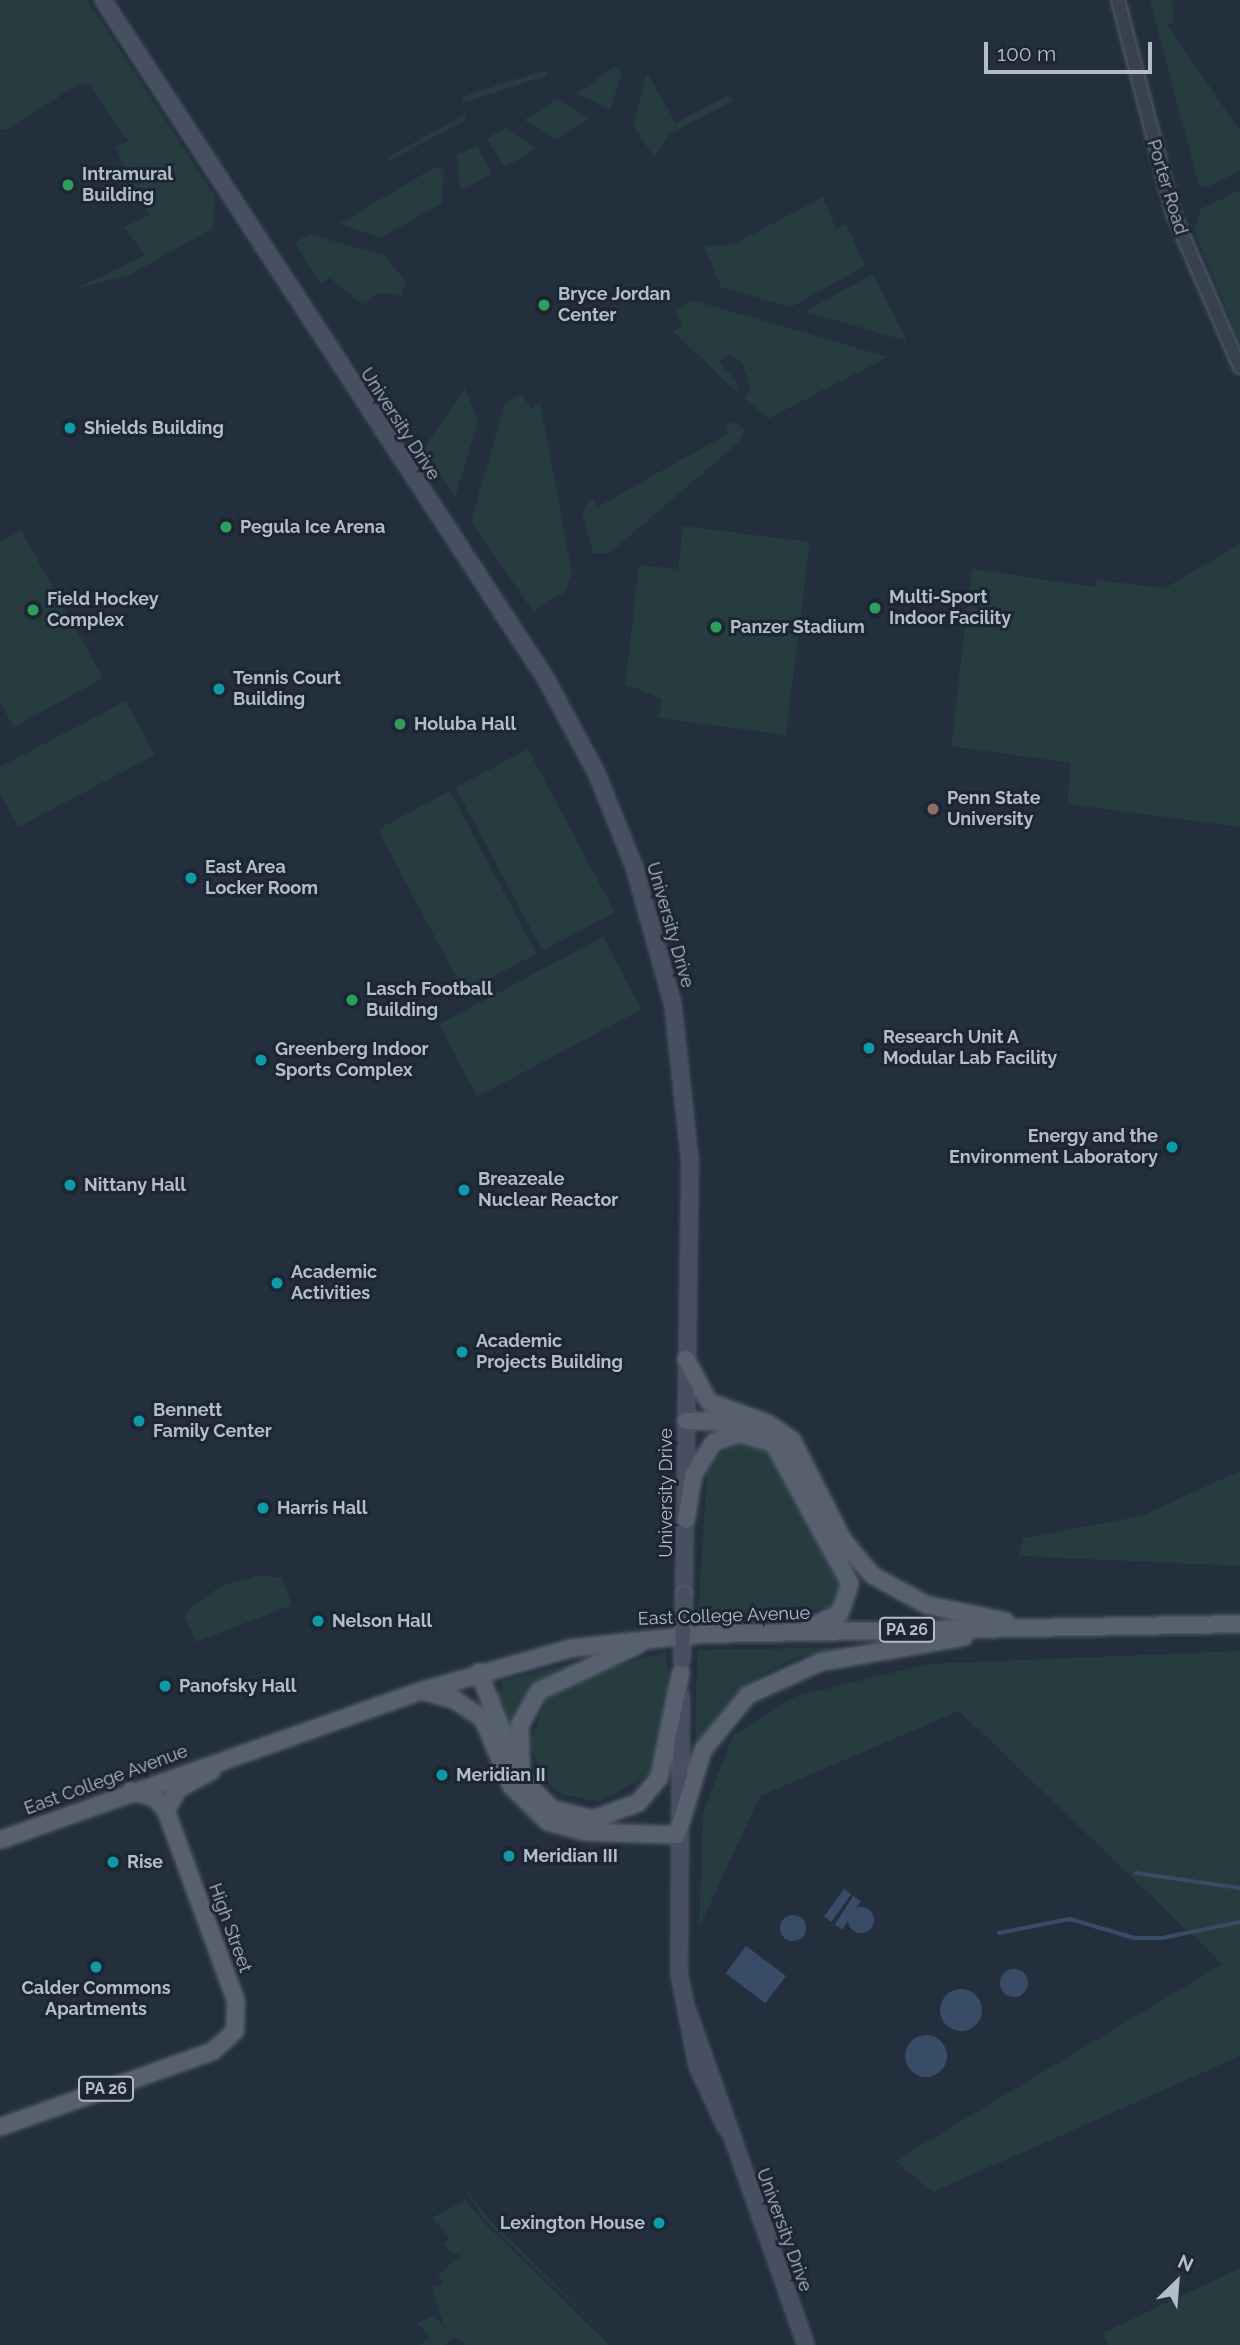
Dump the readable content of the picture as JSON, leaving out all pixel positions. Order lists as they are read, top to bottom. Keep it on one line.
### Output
{"streets":{"main road":["University Drive","East College Avenue","PA 26","High Street"],"street":["Porter Road"]},"crossings":[["East College Avenue","High Street"]],"places":["Intramural Building","Bryce Jordan Center","Shields Building","Pegula Ice Arena","Multi-Sport Indoor Facility","Field Hockey Complex","Panzer Stadium","Tennis Court Building","Holuba Hall","Penn State University","East Area Locker Room","Lasch Football Building","Research Unit A Modular Lab Facility","Greenberg Indoor Sports Complex","Energy and the Environment Laboratory","Nittany Hall","Breazeale Nuclear Reactor","Academic Activities","Academic Projects Building","Bennett Family Center","Harris Hall","Nelson Hall","Panofsky Hall","Meridian II","Meridian III","Rise","Calder Commons Apartments","Lexington House"],"scale_bar":"100 m","north":"top right"}
